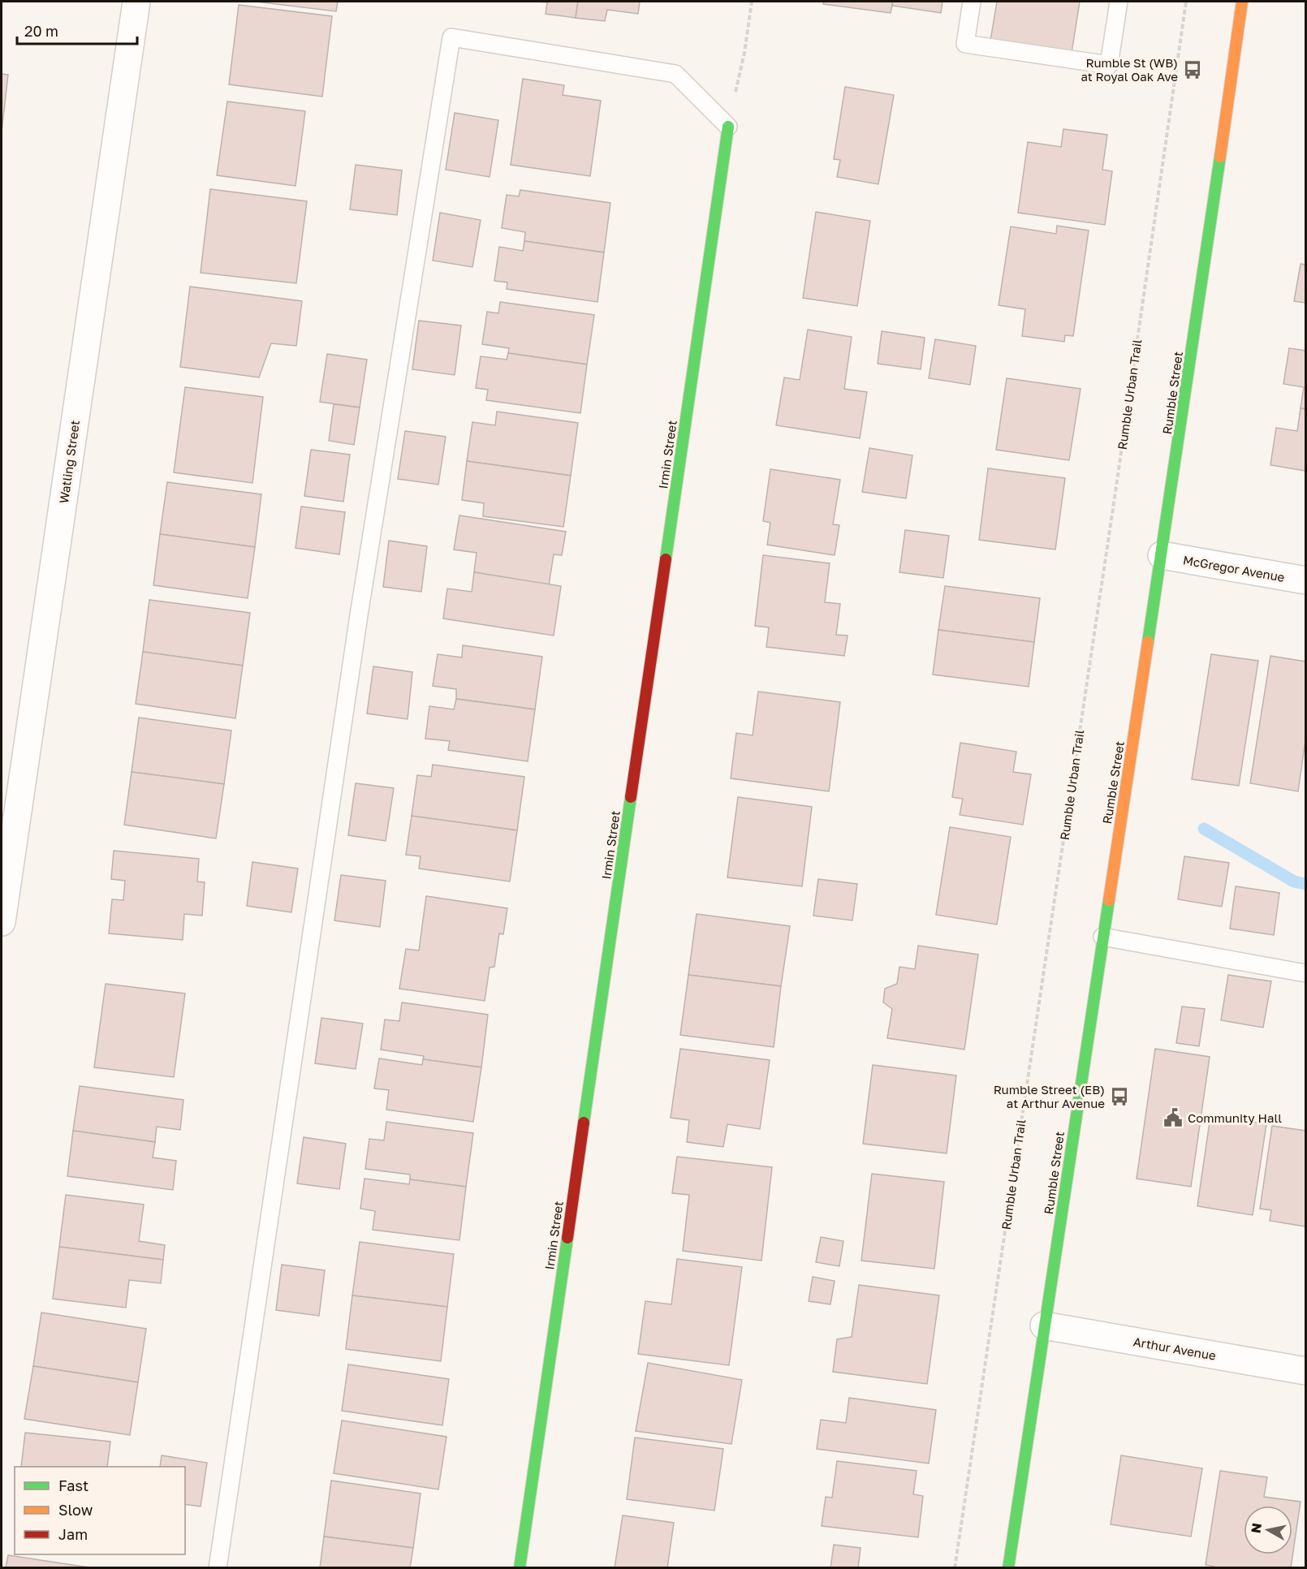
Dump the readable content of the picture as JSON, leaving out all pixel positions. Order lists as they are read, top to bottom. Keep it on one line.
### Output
{"streets":{"street":["Rumble Street","Irmin Street","Watling Street","McGregor Avenue","Arthur Avenue"],"path":["Rumble Urban Trail"]},"crossings":[["Rumble Street","McGregor Avenue"],["Rumble Street","Arthur Avenue"]],"places":{"bus stop":["Rumble St (WB) at Royal Oak Ave","Rumble Street (EB) at Arthur Avenue"],"public building":["Community Hall"]},"legend":["Fast","Slow","Jam"],"scale_bar":"20 m","north":"left"}
